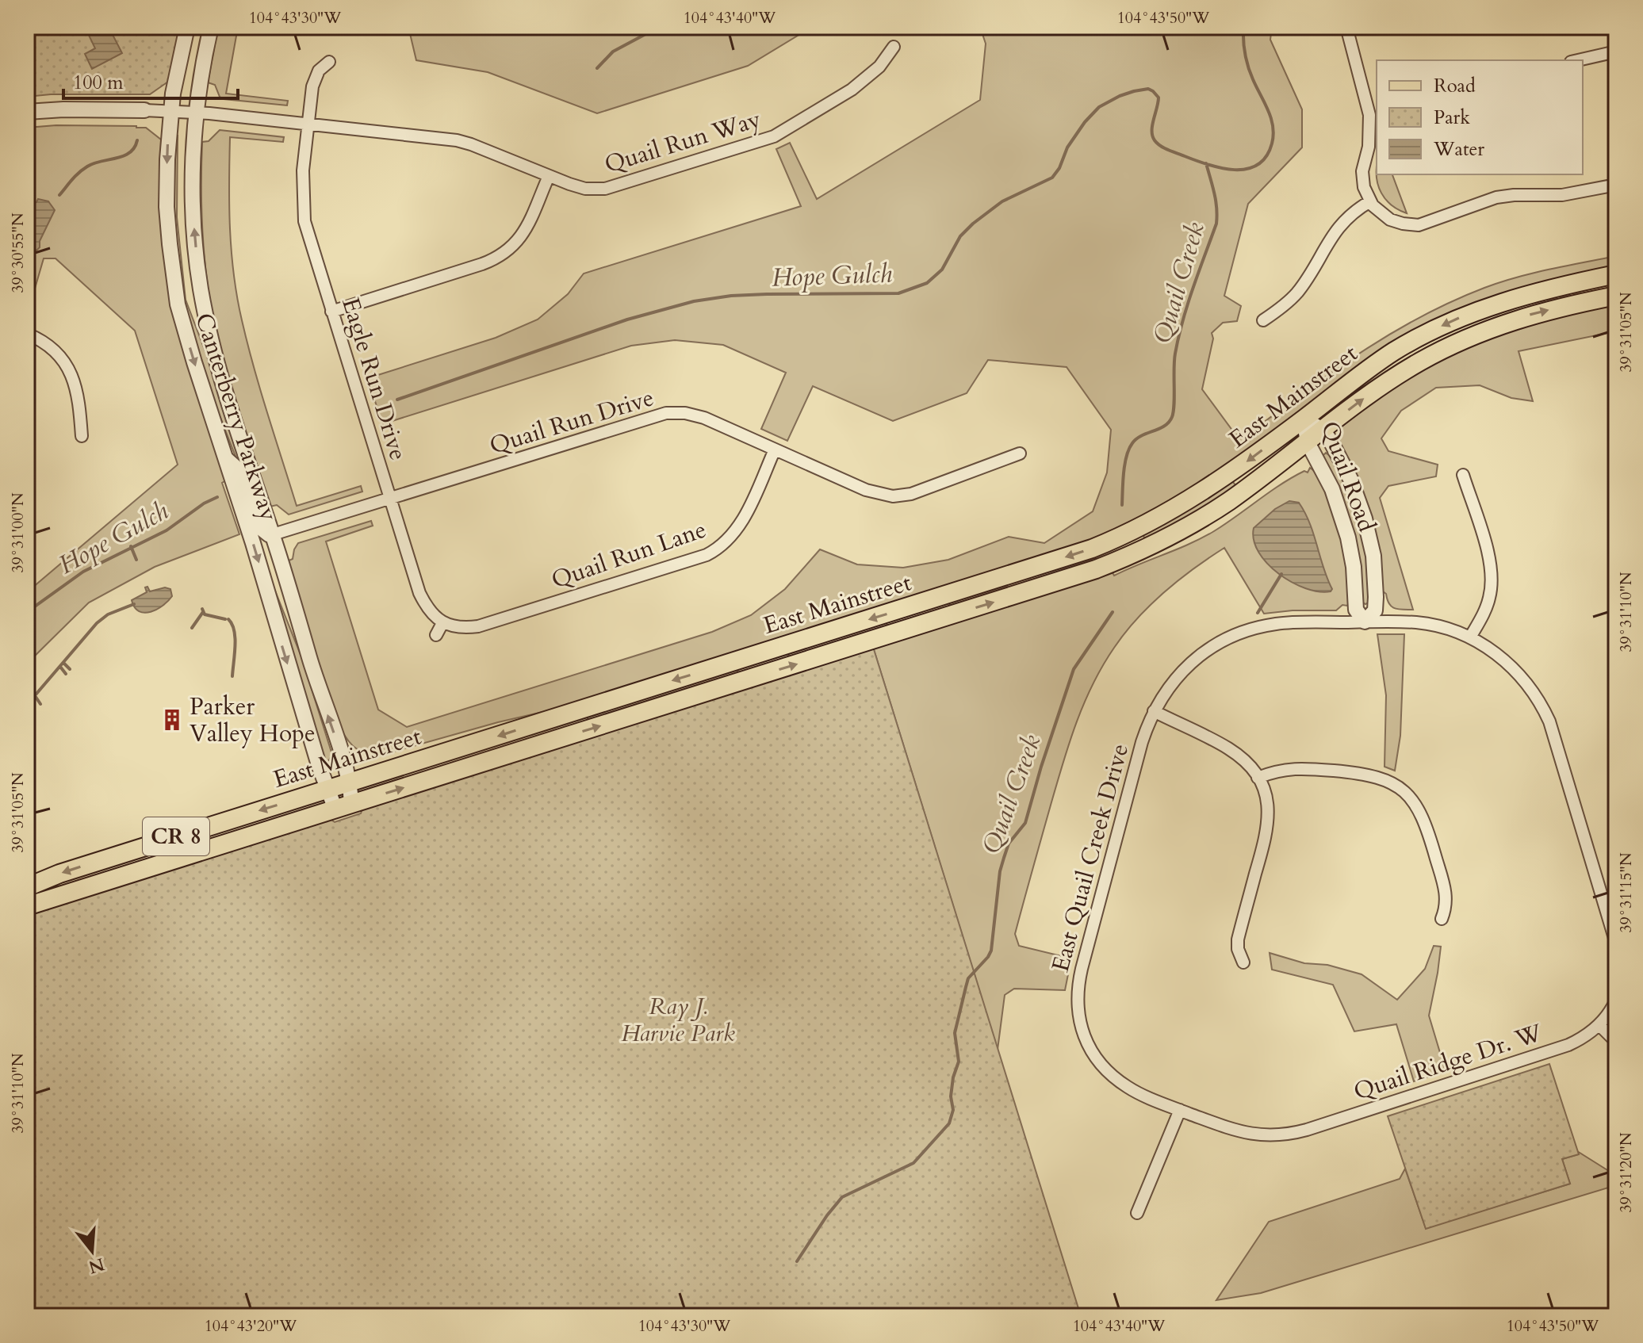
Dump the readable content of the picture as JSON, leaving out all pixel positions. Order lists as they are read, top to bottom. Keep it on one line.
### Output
{"streets":{"main road":["East Mainstreet","CR 8"],"street":["Quail Run Way","Eagle Run Drive","Canterberry Parkway","Quail Run Drive","Quail Road","Quail Run Lane","East Quail Creek Drive","Quail Ridge Dr. W"]},"crossings":[["Quail Run Way","Eagle Run Drive"],["Quail Run Way","Canterberry Parkway"],["Eagle Run Drive","Quail Run Drive"],["Eagle Run Drive","Quail Run Lane"],["East Mainstreet","Canterberry Parkway"],["East Mainstreet","Quail Road"],["Canterberry Parkway","Quail Run Drive"],["Quail Run Drive","Quail Run Lane"],["Quail Road","East Quail Creek Drive"],["East Quail Creek Drive","Quail Ridge Dr. W"]],"water":["Hope Gulch","Quail Creek"],"parks":["Ray J. Harvie Park"],"places":{"building":["Parker Valley Hope"]},"legend":["Road","Park","Water"],"scale_bar":"100 m","north":"bottom","coordinates":["104°43'30\"W","104°43'40\"W","104°43'50\"W","39°30'55\"N","39°31'05\"N","39°31'00\"N","39°31'10\"N","39°31'15\"N","39°31'20\"N","104°43'20\"W"]}
